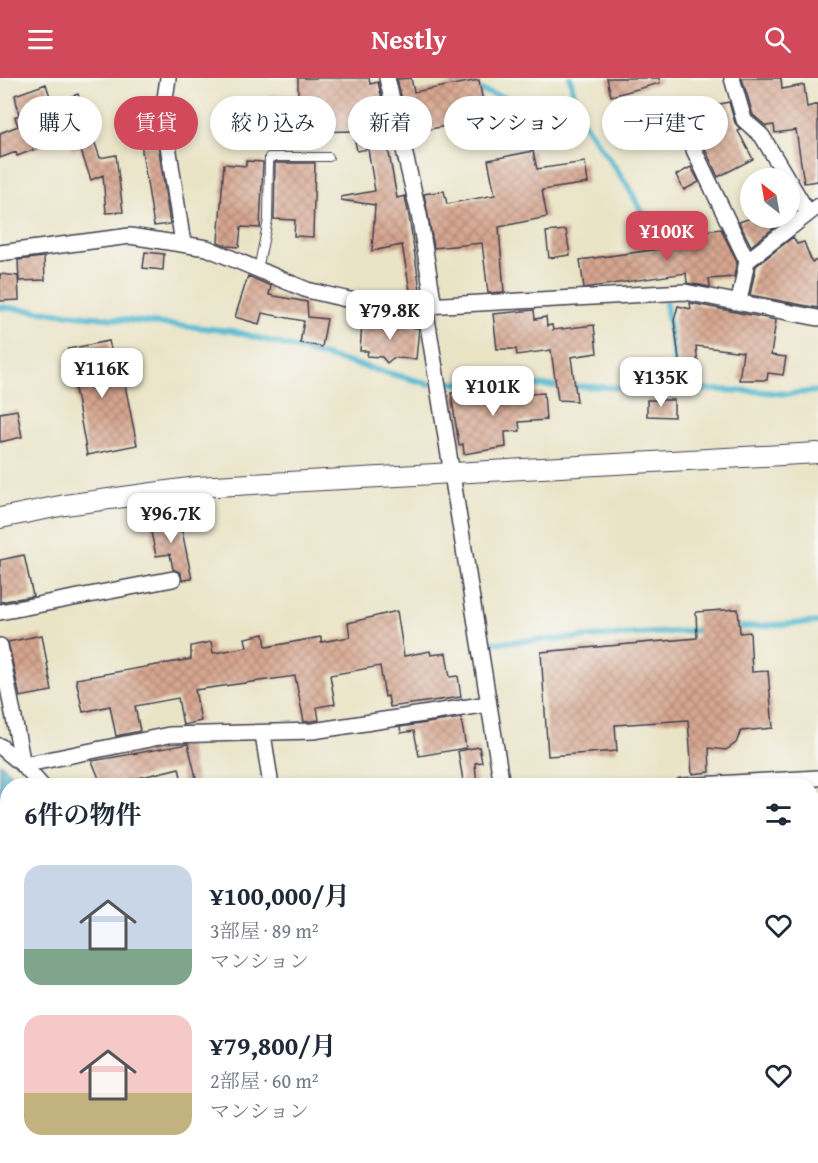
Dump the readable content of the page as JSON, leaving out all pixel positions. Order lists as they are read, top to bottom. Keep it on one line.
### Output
{"north":"top left","page":{"header":"Nestly","chip":["購入","賃貸","絞り込み","新着","マンション","一戸建て"],"price":["¥100K","¥79.8K","¥116K","¥135K","¥101K","¥96.7K"],"heading":"6件の物件","list":[{"name":"¥100,000/月","note":"3部屋 · 89 m² · マンション"},{"name":"¥79,800/月","note":"2部屋 · 60 m² · マンション"}]}}
